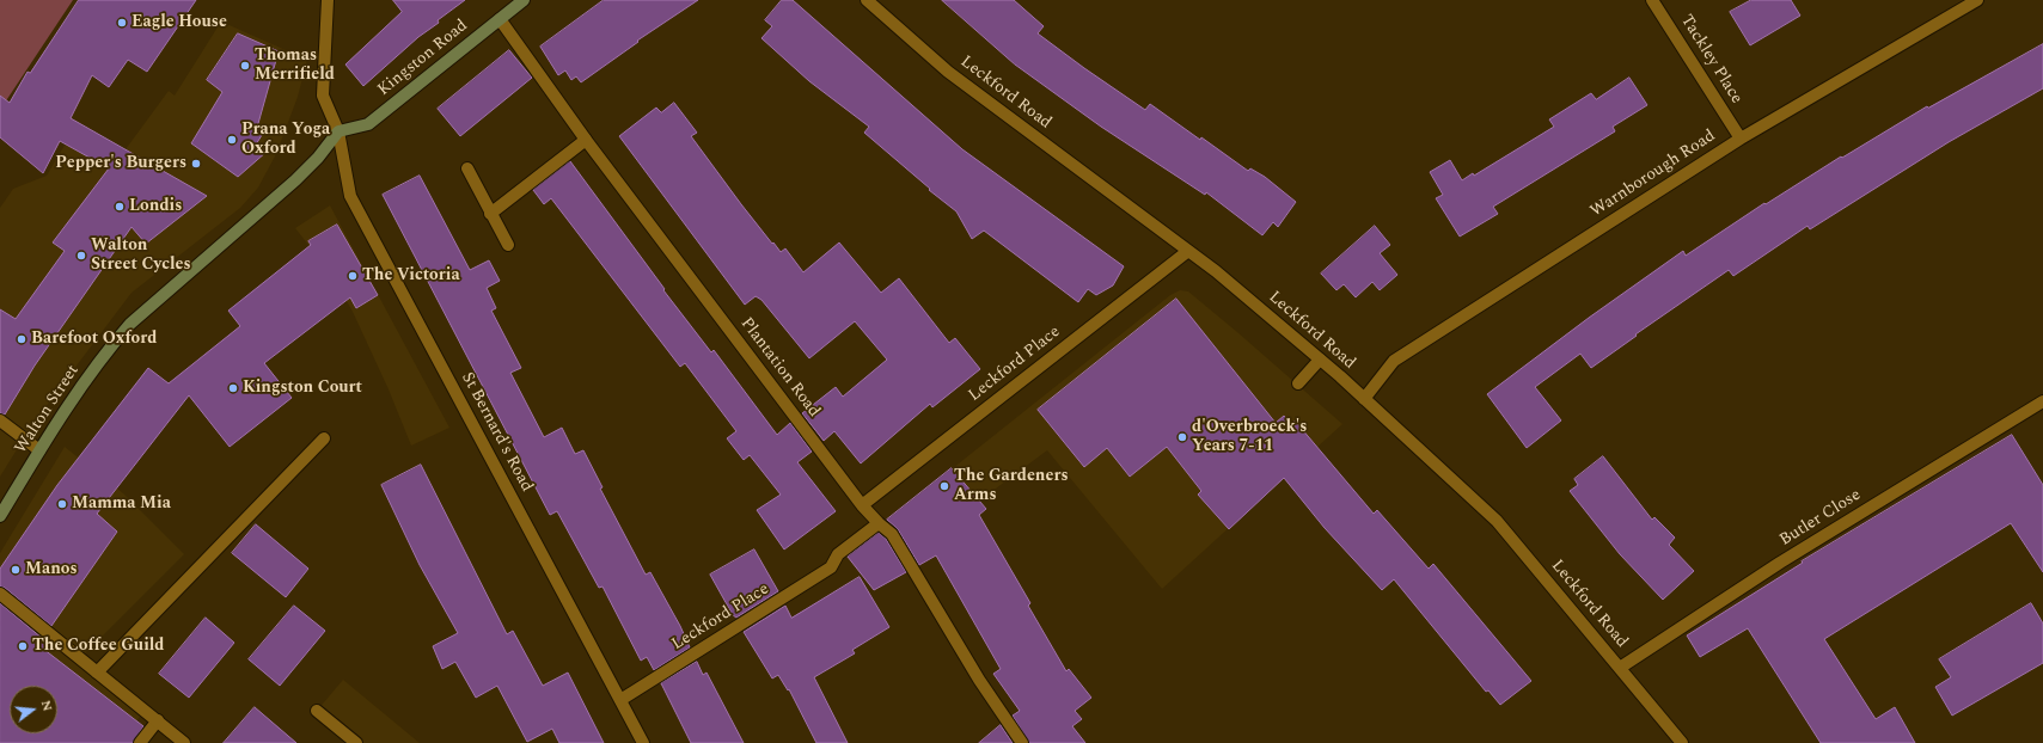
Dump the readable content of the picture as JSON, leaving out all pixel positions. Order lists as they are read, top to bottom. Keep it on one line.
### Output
{"streets":{"street":["Kingston Road","Tackley Place","Leckford Road","Warnborough Road","Leckford Place","Plantation Road","Walton Street","St Bernard's Road","Butler Close"]},"crossings":[["Kingston Road","Plantation Road"],["Kingston Road","Walton Street"],["Kingston Road","St Bernard's Road"],["Tackley Place","Warnborough Road"],["Leckford Road","Warnborough Road"],["Leckford Road","Leckford Place"],["Leckford Road","Butler Close"],["Leckford Place","Plantation Road"],["Leckford Place","St Bernard's Road"],["Walton Street","St Bernard's Road"]],"places":["Eagle House","Thomas Merrifield","Prana Yoga Oxford","Pepper's Burgers","Londis","Walton Street Cycles","The Victoria","Barefoot Oxford","Kingston Court","d'Overbroeck's Years 7-11","The Gardeners Arms","Mamma Mia","Manos","The Coffee Guild"],"north":"right"}
